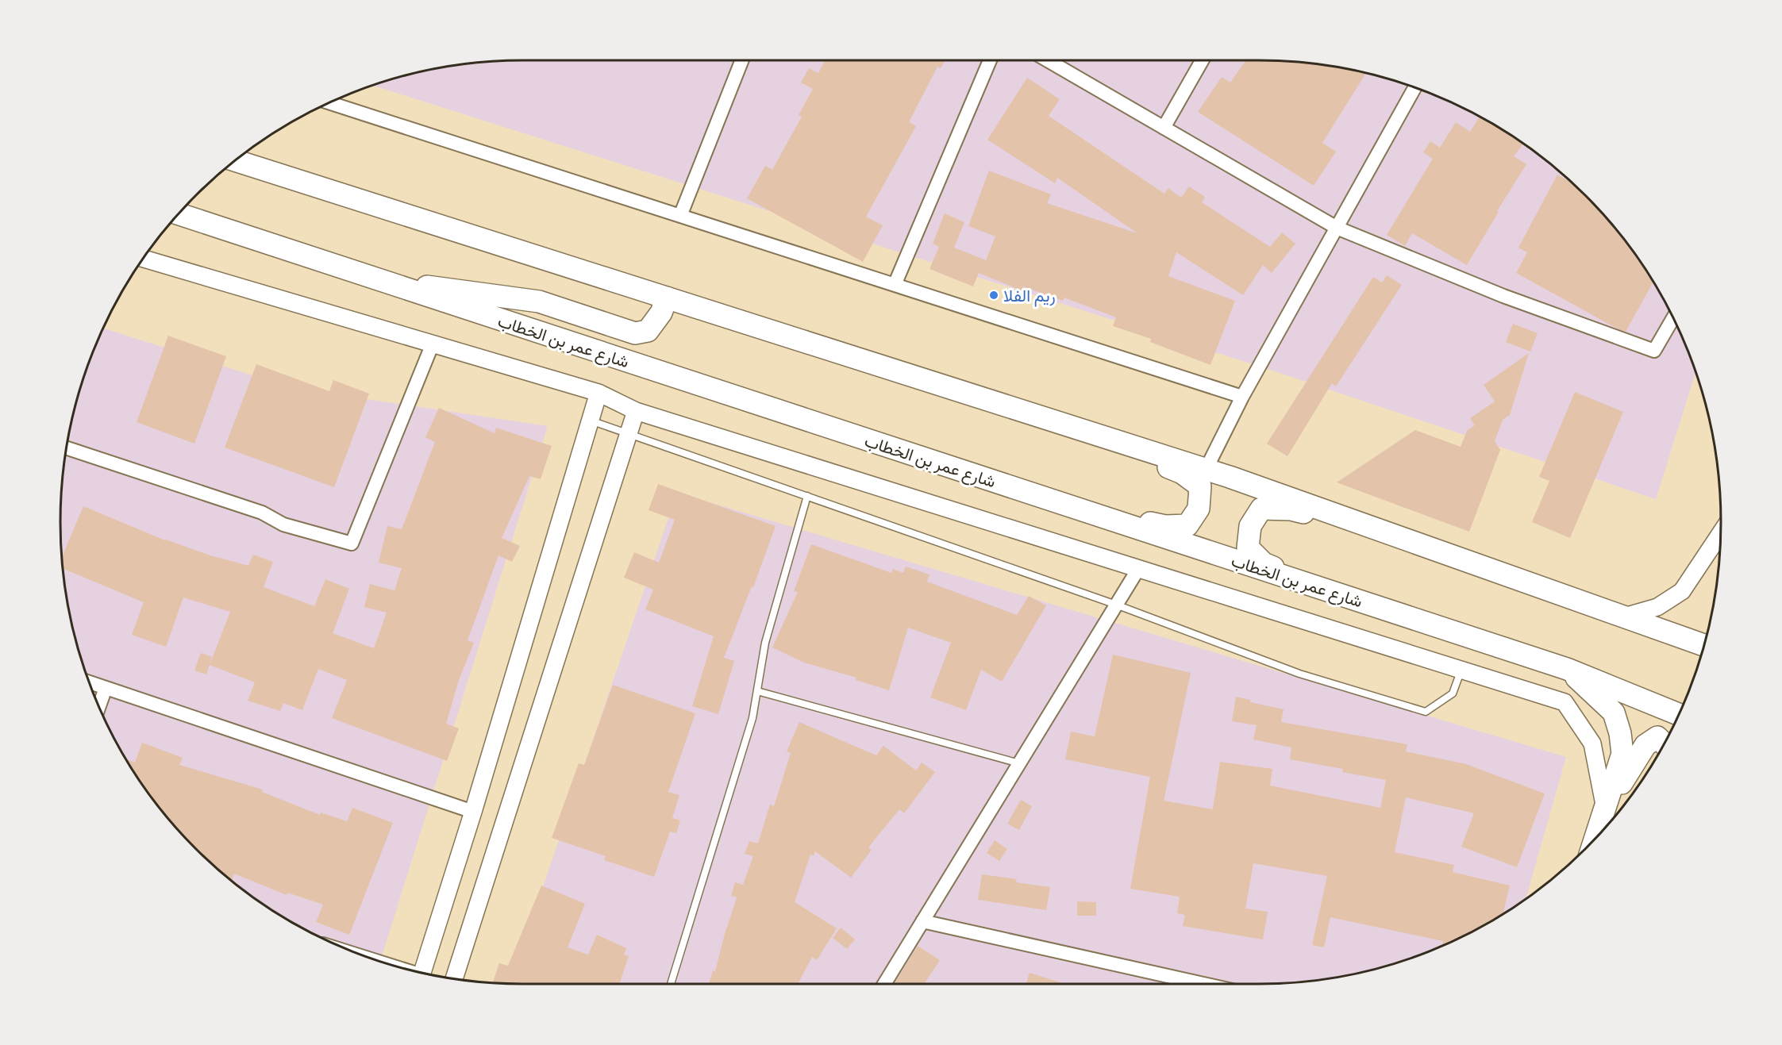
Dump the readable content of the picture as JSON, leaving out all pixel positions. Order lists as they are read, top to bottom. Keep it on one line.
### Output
{"streets":{"main road":["شارع عمر بن الخطاب"]},"places":["ريم الفلا"]}
